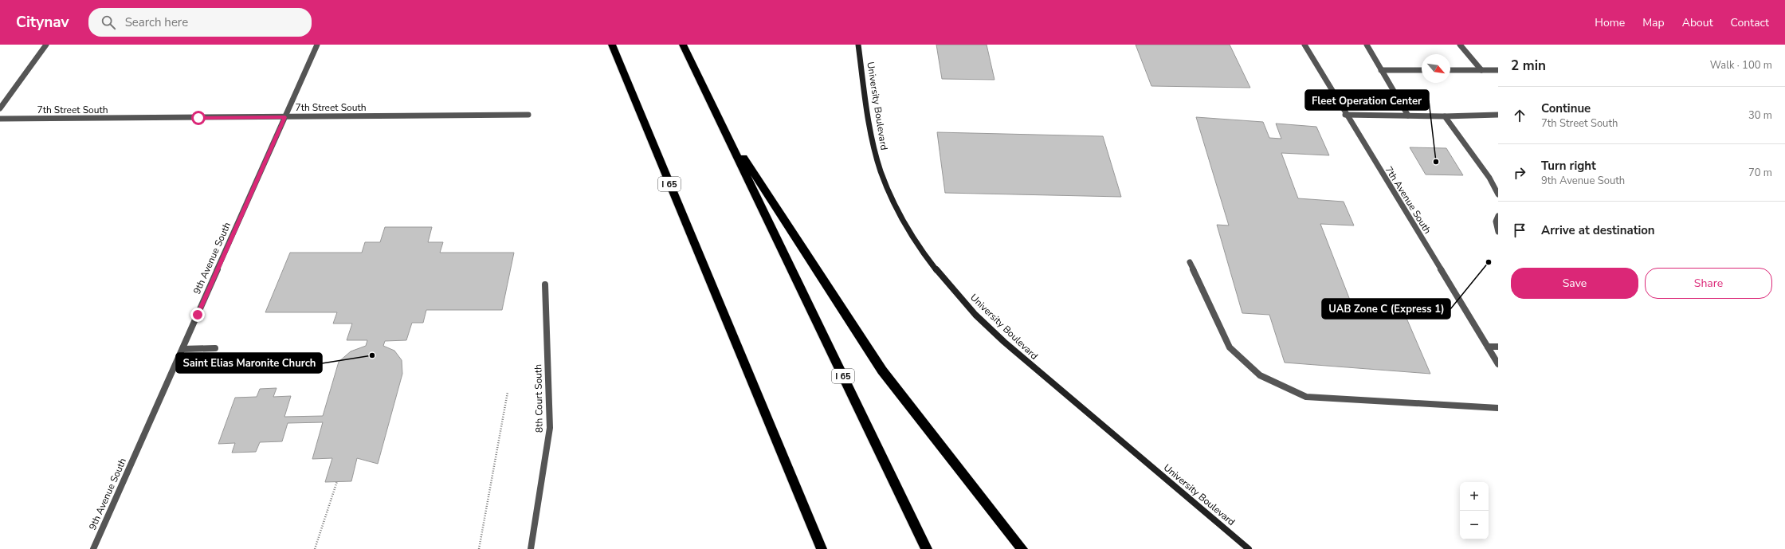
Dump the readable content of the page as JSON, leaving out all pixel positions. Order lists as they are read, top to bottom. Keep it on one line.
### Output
{"streets":{"highway":["I 65"],"main road":["University Boulevard"],"street":["7th Street South","7th Avenue South","9th Avenue South","8th Court South"]},"crossings":[["7th Street South","9th Avenue South"]],"places":["Fleet Operation Center","UAB Zone C (Express 1)","Saint Elias Maronite Church"],"north":"bottom right","page":{"header":"Citynav","search":"Search here","nav":["Home","Map","About","Contact"],"heading":["2 min","Walk · 100 m"],"list":[["Continue","7th Street South","30 m"],["Turn right","9th Avenue South","70 m"],"Arrive at destination"],"buttons":["Save","Share"],"map_buttons":["+","−"]}}
